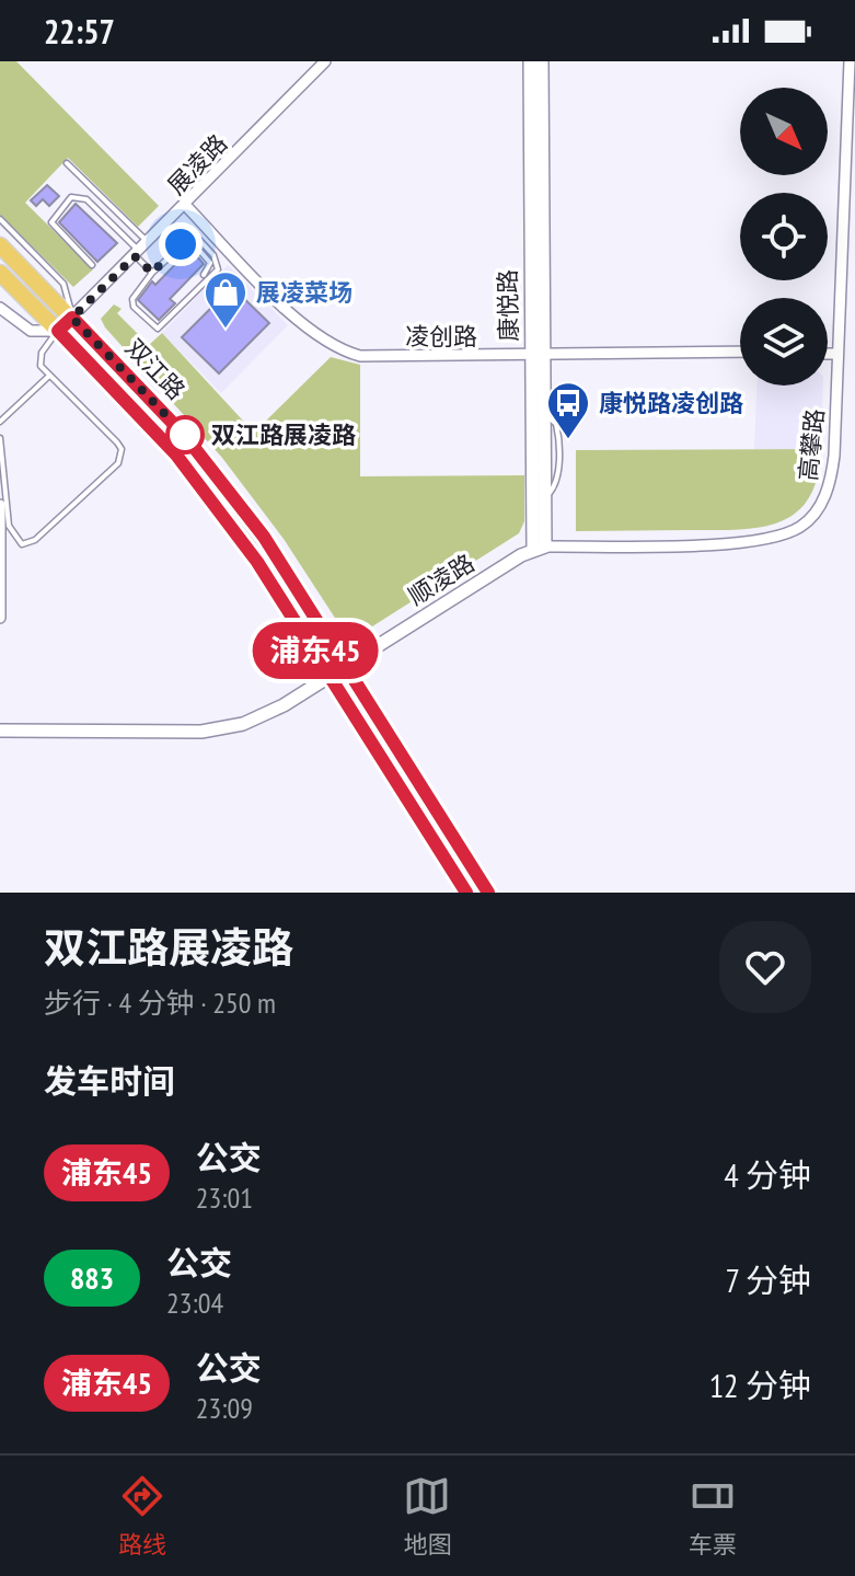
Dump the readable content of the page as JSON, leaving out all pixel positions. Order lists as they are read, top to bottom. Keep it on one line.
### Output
{"streets":{"main road":["双江路"],"street":["展凌路","康悦路","凌创路","高攀路","顺凌路"]},"crossings":[["展凌路","凌创路"],["展凌路","双江路"],["康悦路","凌创路"],["康悦路","高攀路"],["康悦路","顺凌路"],["双江路","顺凌路"],["高攀路","顺凌路"]],"places":{"shop":["展凌菜场"],"other":["双江路展凌路"],"bus stop":["康悦路凌创路"]},"lines":["bus line 浦东45"],"north":"bottom right","page":{"status":"22:57","on_map":"浦东45","heading":[["双江路展凌路","步行 · 4 分钟 · 250 m"],"发车时间"],"list":[{"mark":"浦东45","name":"公交","note":"23:01","value":"4 分钟"},{"mark":"883","name":"公交","note":"23:04","value":"7 分钟"},{"mark":"浦东45","name":"公交","note":"23:09","value":"12 分钟"}],"tabs":["路线","地图","车票"]}}
